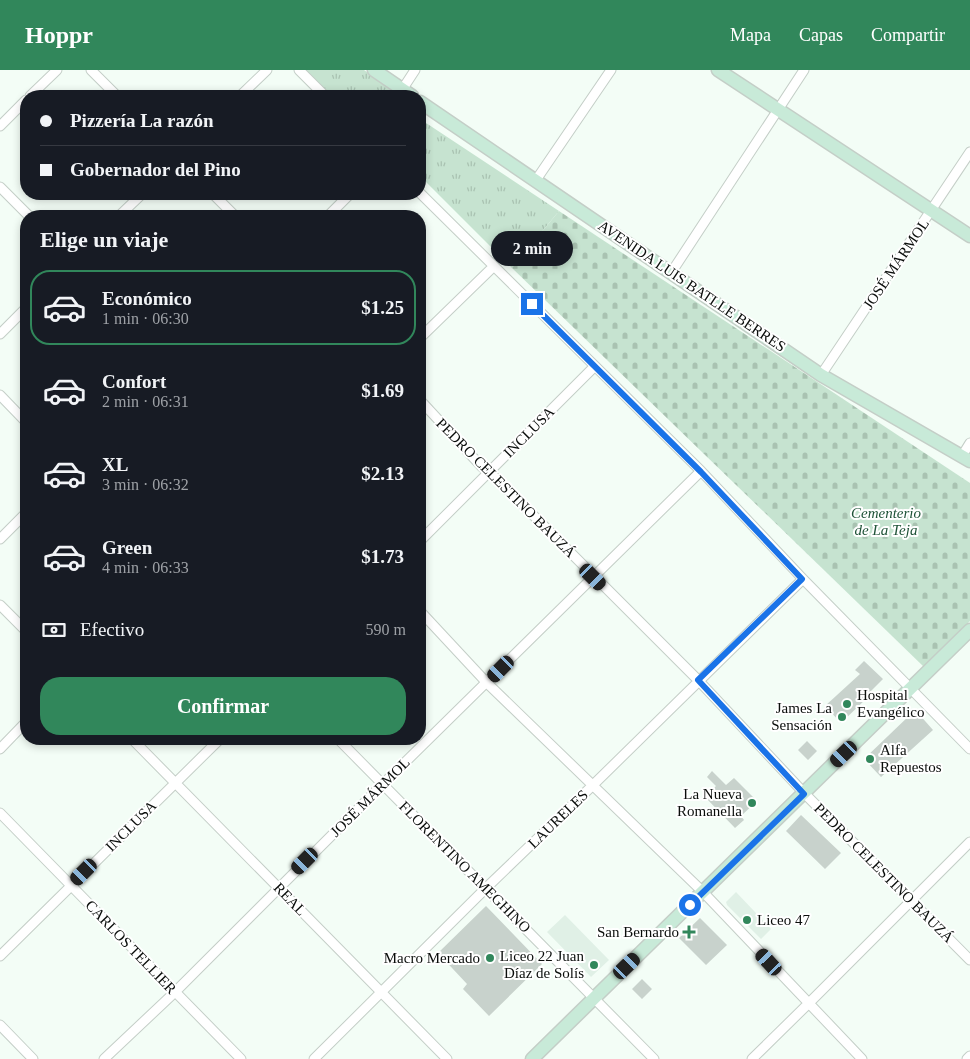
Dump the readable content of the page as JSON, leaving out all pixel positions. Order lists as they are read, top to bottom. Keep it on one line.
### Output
{"streets":{"main road":["AVENIDA LUIS BATLLE BERRES"],"street":["JOSÉ MÁRMOL","INCLUSA","PEDRO CELESTINO BAUZÁ","LAURELES","FLORENTINO AMEGHINO","REAL","CARLOS TELLIER"]},"crossings":[["JOSÉ MÁRMOL","AVENIDA LUIS BATLLE BERRES"],["JOSÉ MÁRMOL","PEDRO CELESTINO BAUZÁ"],["JOSÉ MÁRMOL","FLORENTINO AMEGHINO"],["JOSÉ MÁRMOL","REAL"],["JOSÉ MÁRMOL","CARLOS TELLIER"],["INCLUSA","PEDRO CELESTINO BAUZÁ"],["INCLUSA","REAL"],["INCLUSA","CARLOS TELLIER"],["PEDRO CELESTINO BAUZÁ","LAURELES"],["LAURELES","FLORENTINO AMEGHINO"],["LAURELES","REAL"]],"parks":["Cementerio de La Teja"],"places":{"other":["Hospital Evangélico","James La Sensación","Alfa Repuestos","La Nueva Romanella","Liceo 47","Macro Mercado","Liceo 22 Juan Díaz de Solís"],"health":["San Bernardo"]},"page":{"header":"Hoppr","nav":["Mapa","Capas","Compartir"],"banner":["Pizzería La razón","Gobernador del Pino"],"heading":"Elige un viaje","bubble":"2 min","list":[{"name":"Económico","note":"1 min · 06:30","value":"$1.25"},{"name":"Confort","note":"2 min · 06:31","value":"$1.69"},{"name":"XL","note":"3 min · 06:32","value":"$2.13"},{"name":"Green","note":"4 min · 06:33","value":"$1.73"}],"pay":["Efectivo","590 m"],"buttons":"Confirmar"}}
